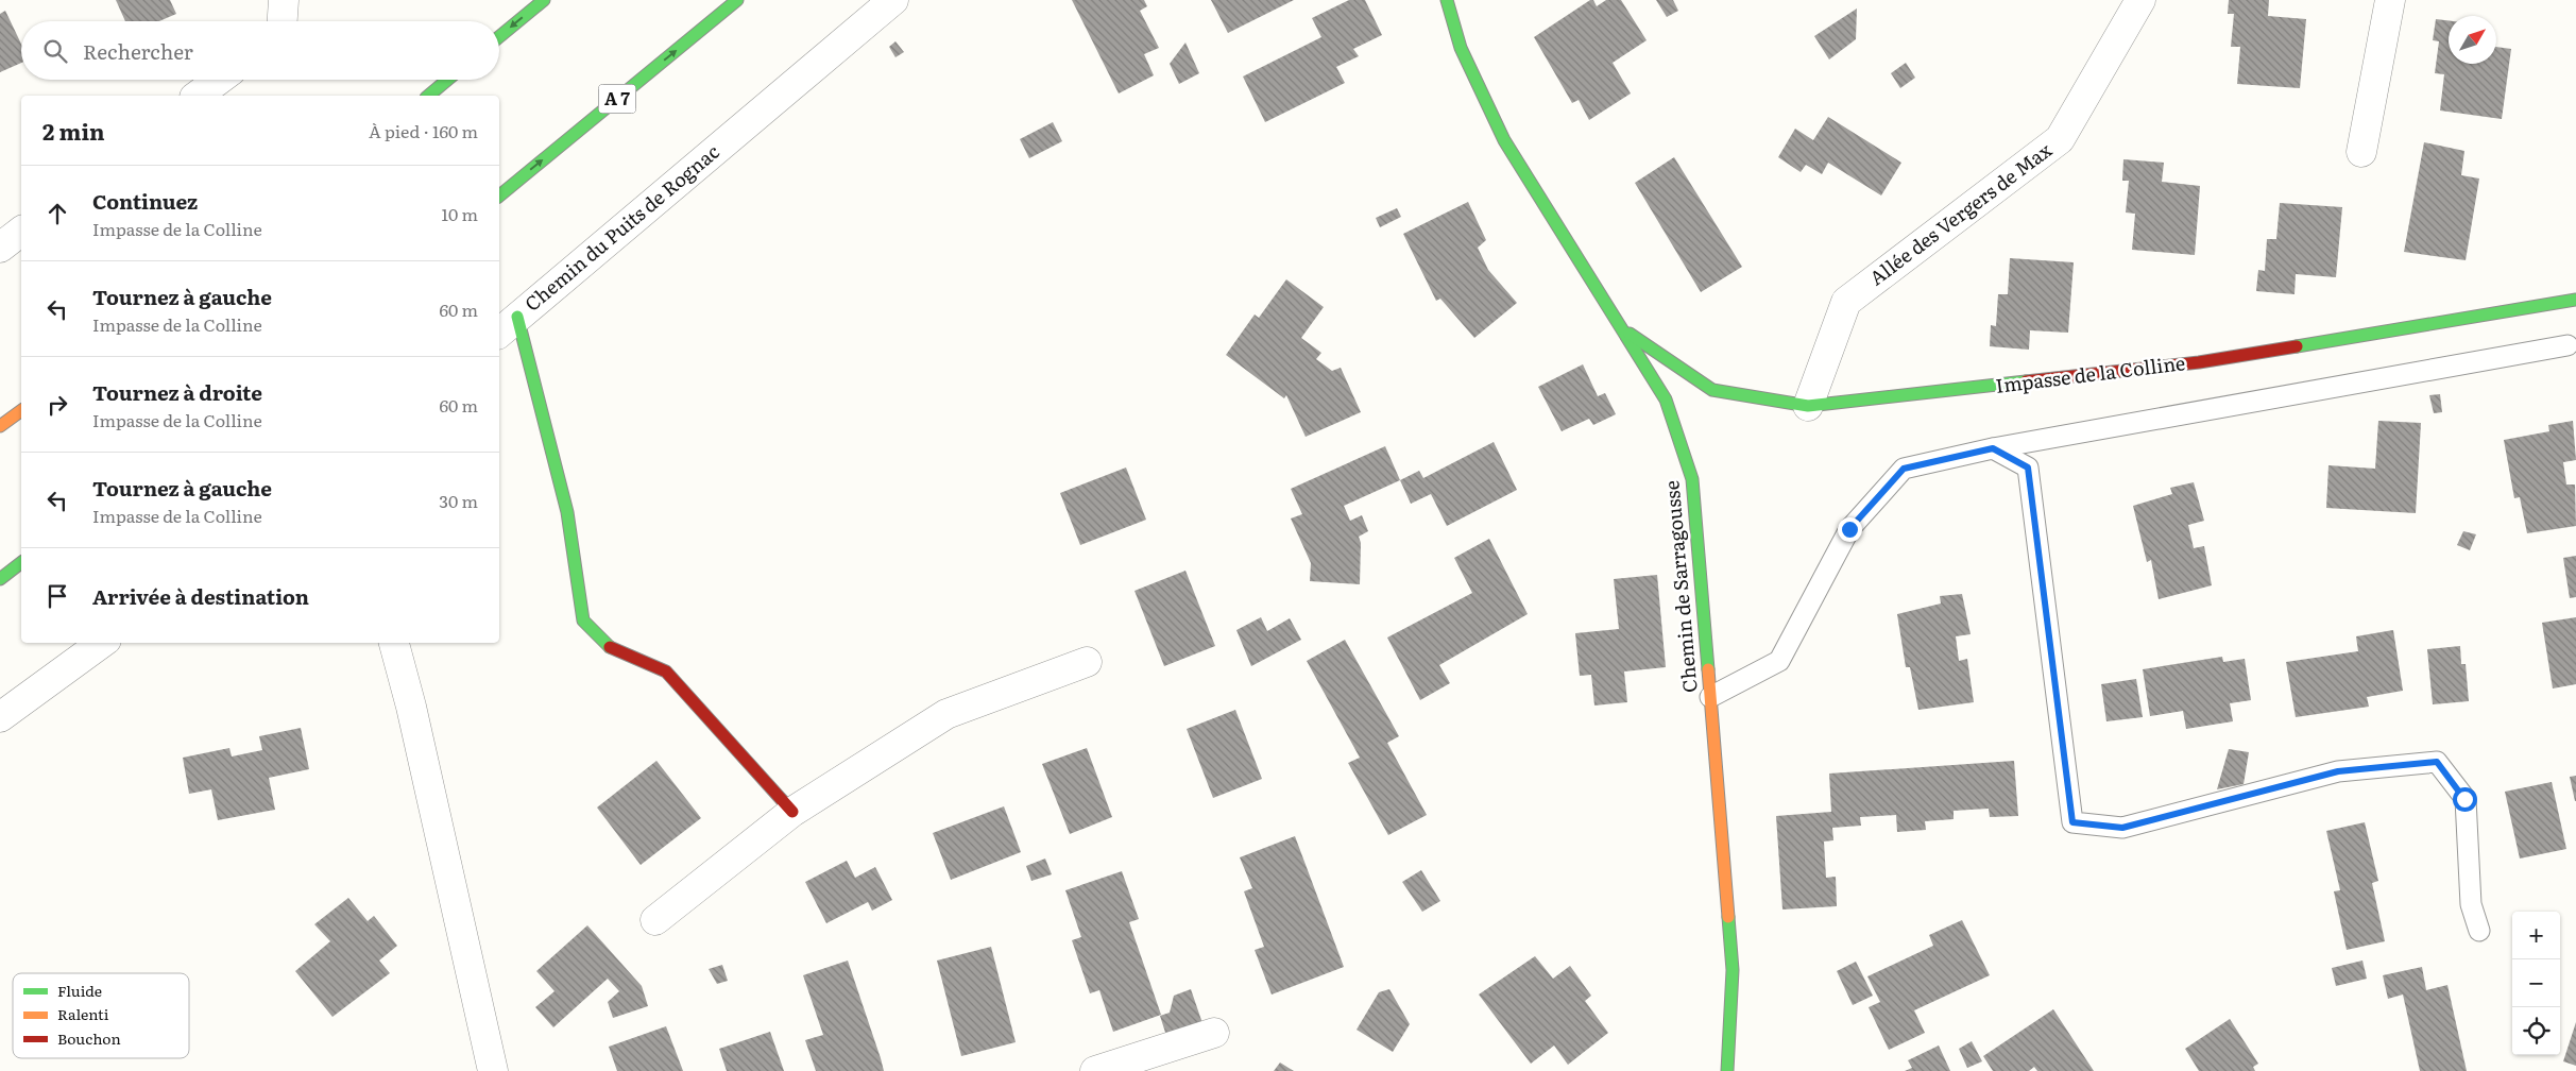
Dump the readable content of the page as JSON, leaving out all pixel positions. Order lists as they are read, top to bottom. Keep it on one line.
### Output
{"streets":{"main road":["A 7","Chemin du Puits de Rognac","Impasse de la Colline","Chemin de Sarragousse"],"street":["Allée des Vergers de Max"]},"crossings":[["Allée des Vergers de Max","Impasse de la Colline"],["Impasse de la Colline","Chemin de Sarragousse"]],"legend":["Fluide","Ralenti","Bouchon"],"north":"top right","page":{"search":"Rechercher","heading":["2 min","À pied · 160 m"],"list":[["Continuez","Impasse de la Colline","10 m"],["Tournez à gauche","Impasse de la Colline","60 m"],["Tournez à droite","Impasse de la Colline","60 m"],["Tournez à gauche","Impasse de la Colline","30 m"],"Arrivée à destination"],"map_buttons":["+","−"]}}
